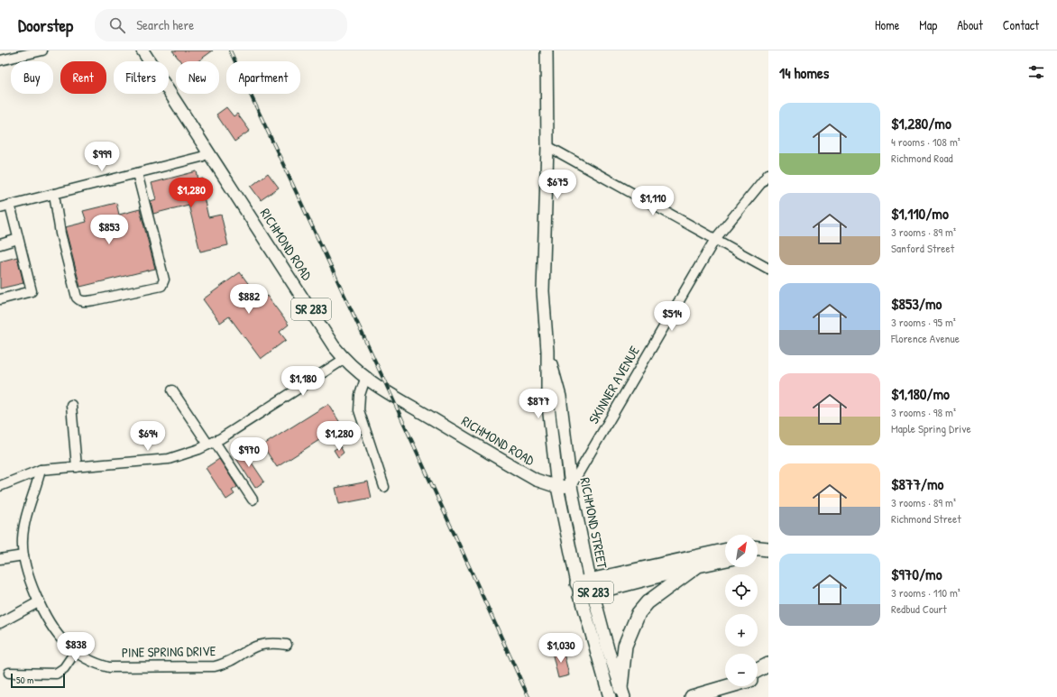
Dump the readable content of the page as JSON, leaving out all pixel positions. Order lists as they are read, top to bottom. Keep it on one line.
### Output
{"streets":{"main road":["RICHMOND ROAD","SR 283","RICHMOND STREET"],"street":["SKINNER AVENUE","PINE SPRING DRIVE"]},"crossings":[["RICHMOND ROAD","SKINNER AVENUE"],["RICHMOND ROAD","RICHMOND STREET"],["SKINNER AVENUE","RICHMOND STREET"]],"scale_bar":"50 m","north":"top right","page":{"header":"Doorstep","search":"Search here","nav":["Home","Map","About","Contact"],"heading":"14 homes","chip":["Buy","Rent","Filters","New","Apartment"],"list":[{"name":"$1,280/mo","note":"4 rooms · 108 m² · Richmond Road"},{"name":"$1,110/mo","note":"3 rooms · 89 m² · Sanford Street"},{"name":"$853/mo","note":"3 rooms · 95 m² · Florence Avenue"},{"name":"$1,180/mo","note":"3 rooms · 98 m² · Maple Spring Drive"},{"name":"$877/mo","note":"3 rooms · 89 m² · Richmond Street"},{"name":"$970/mo","note":"3 rooms · 110 m² · Redbud Court"}],"price":["$999","$675","$1,280","$1,110","$853","$882","$514","$1,180","$877","$694","$1,280","$970","$838","$1,030"],"map_buttons":["+","−"],"scale":"50 m"}}
